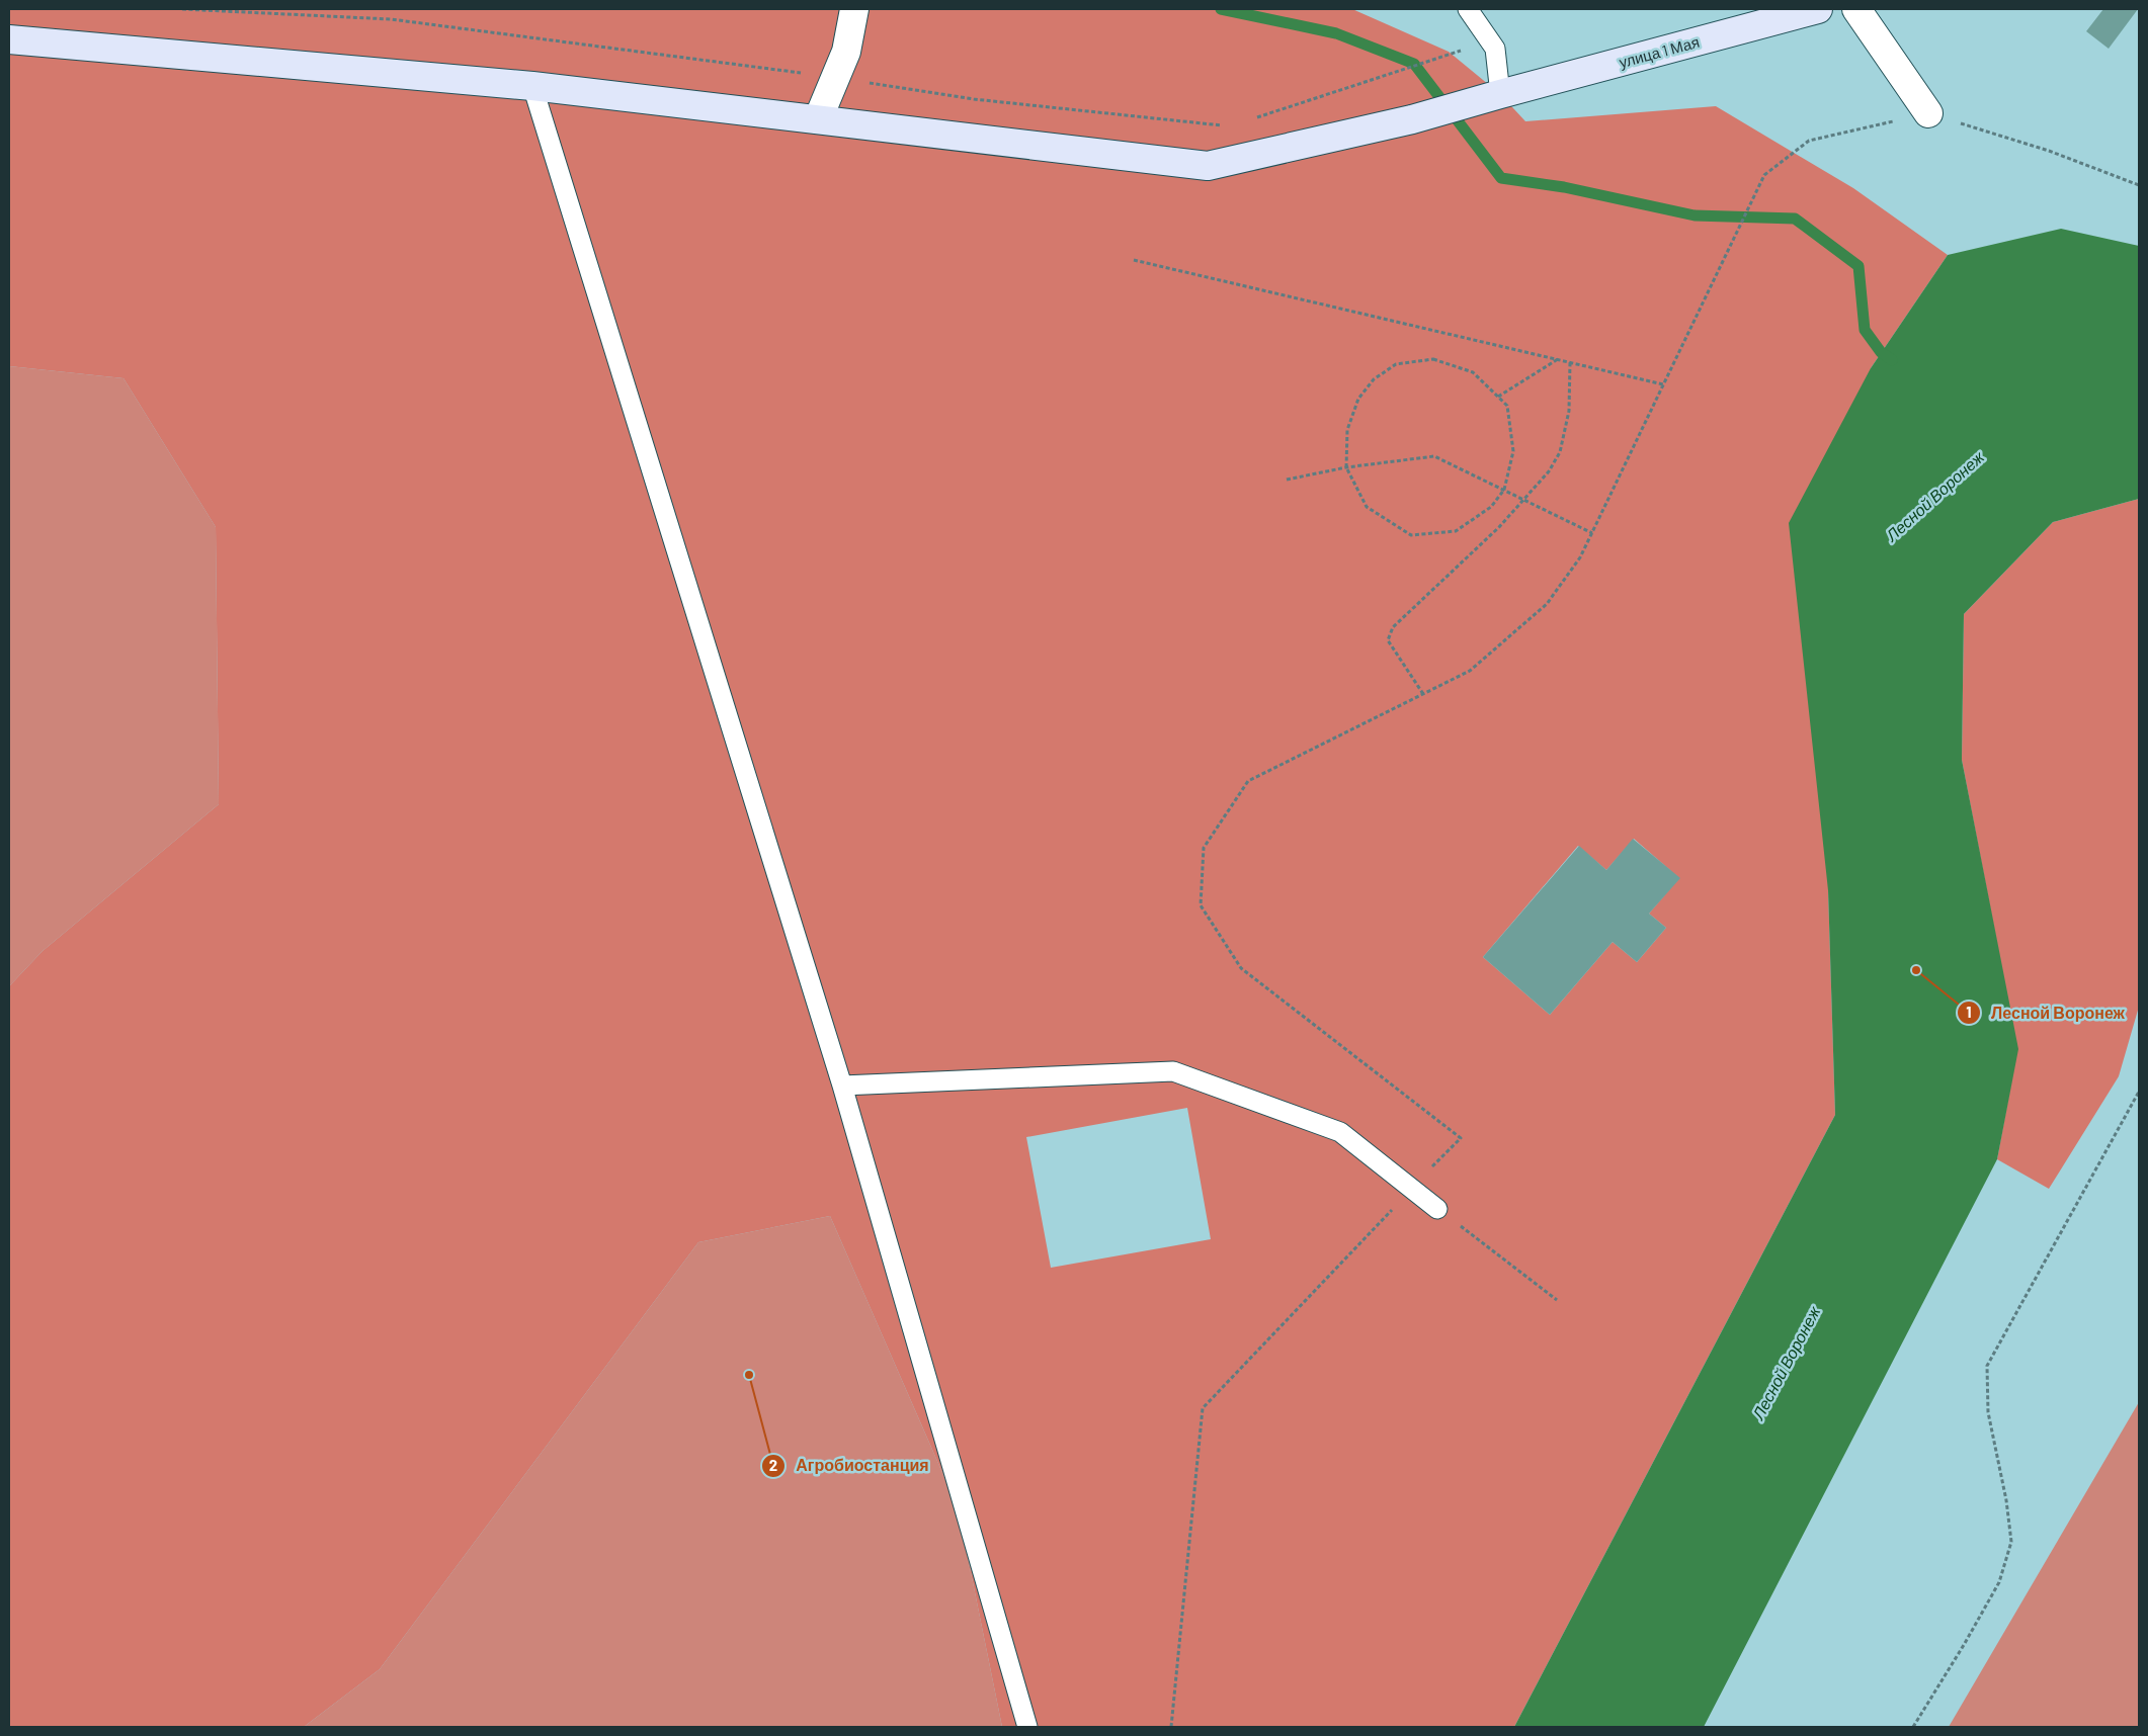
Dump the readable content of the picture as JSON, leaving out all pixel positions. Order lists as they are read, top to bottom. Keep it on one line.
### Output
{"streets":{"street":["улица 1 Мая"]},"water":["Лесной Воронеж"],"places":["Лесной Воронеж","Агробиостанция"]}
